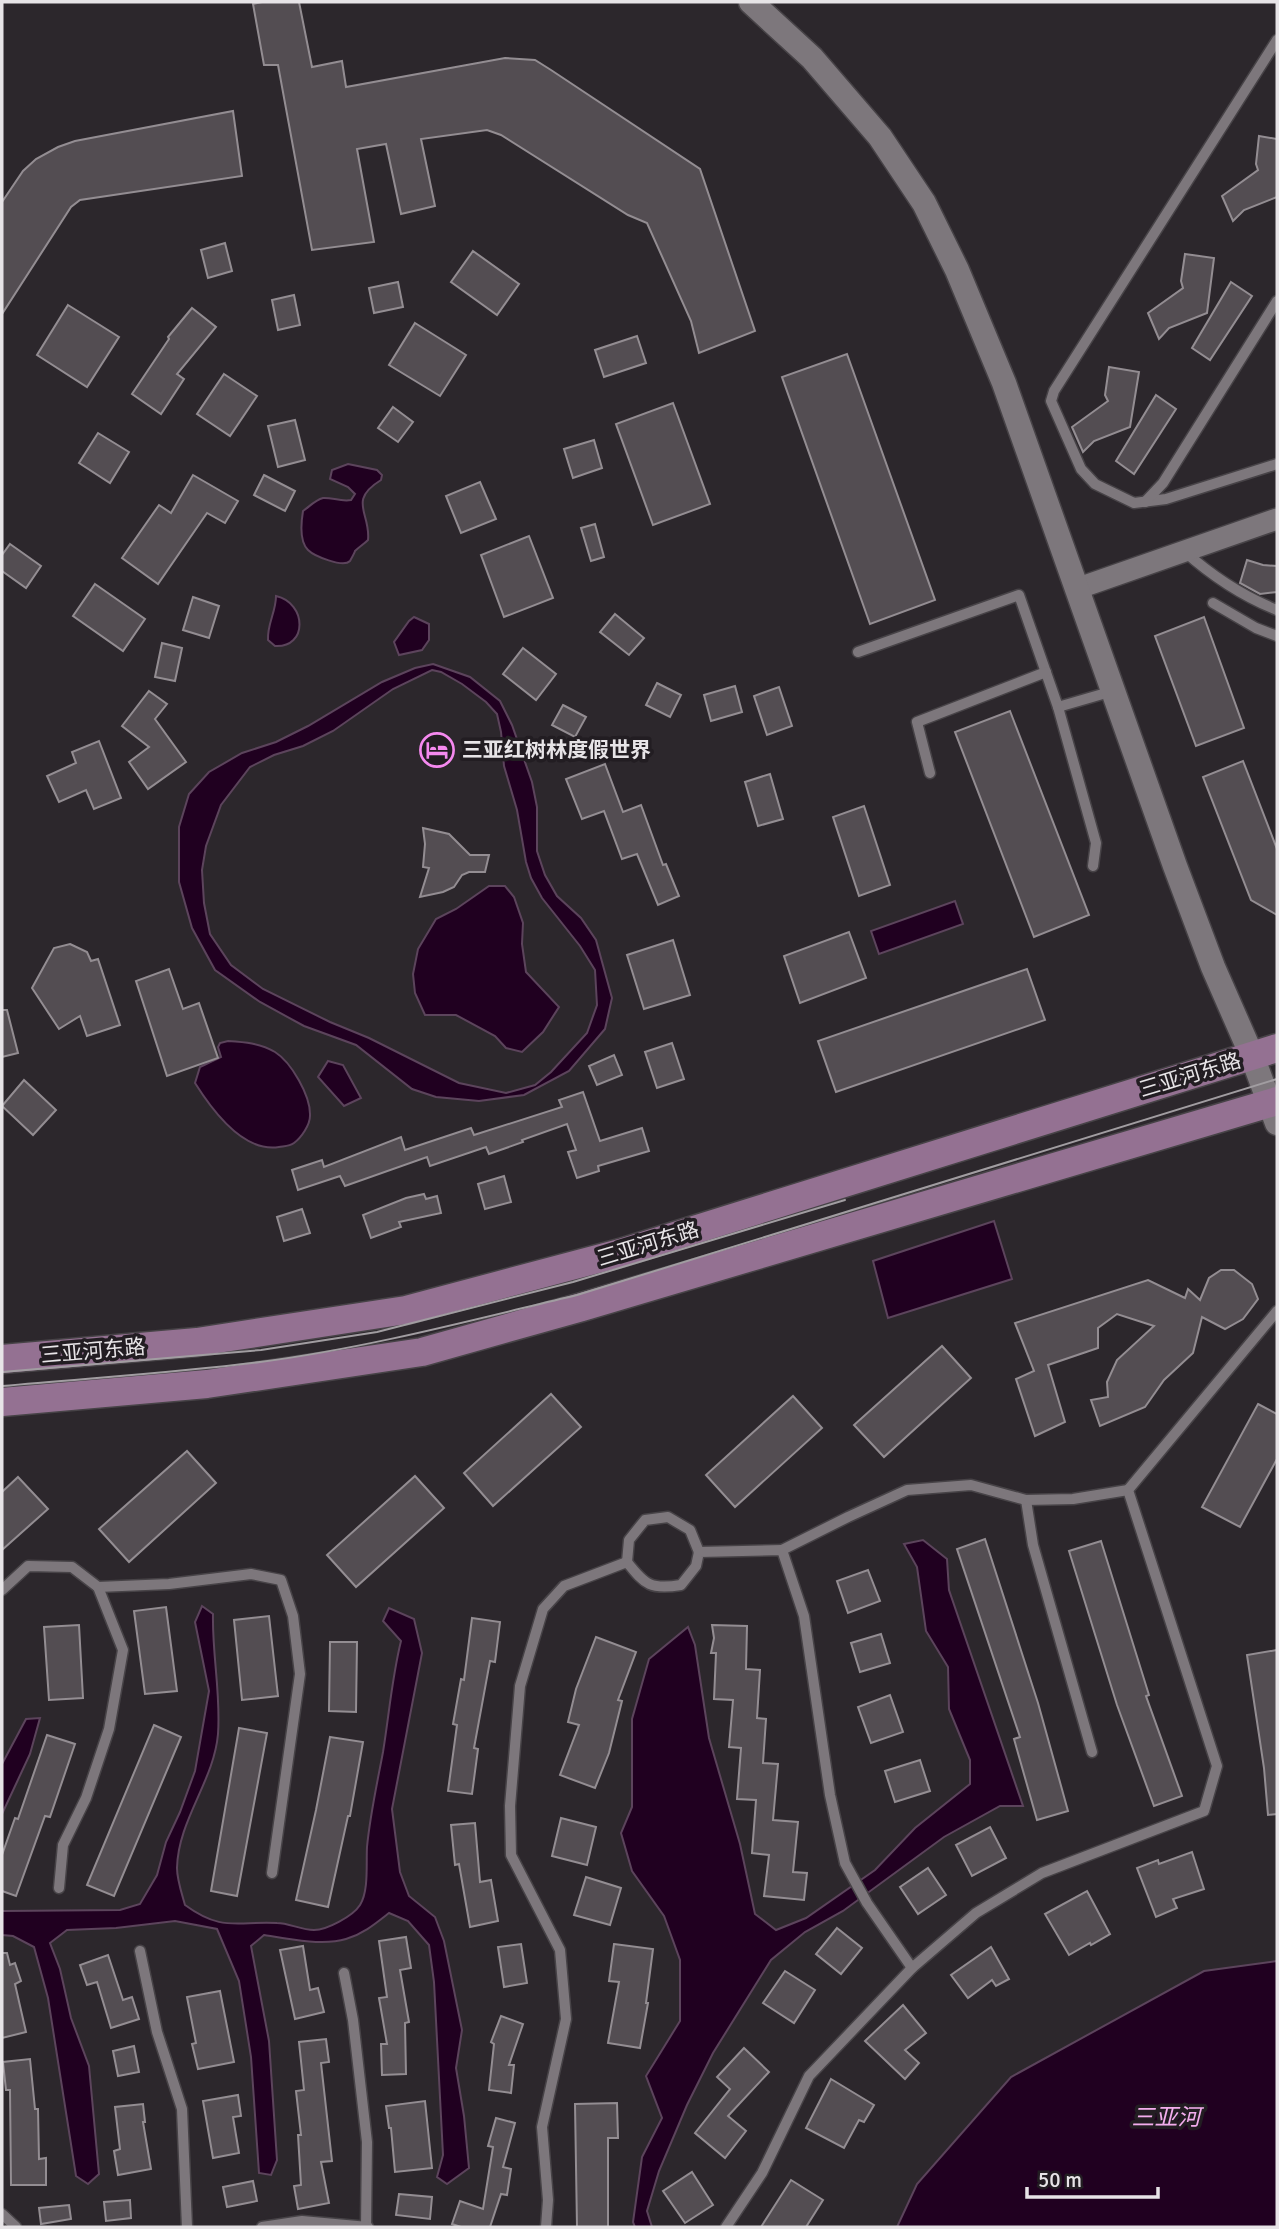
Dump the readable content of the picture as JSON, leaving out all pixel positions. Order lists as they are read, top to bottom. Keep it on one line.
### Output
{"streets":{"main road":["三亚河东路"]},"water":["三亚河"],"places":{"hotel":["三亚红树林度假世界"]},"scale_bar":"50 m"}
